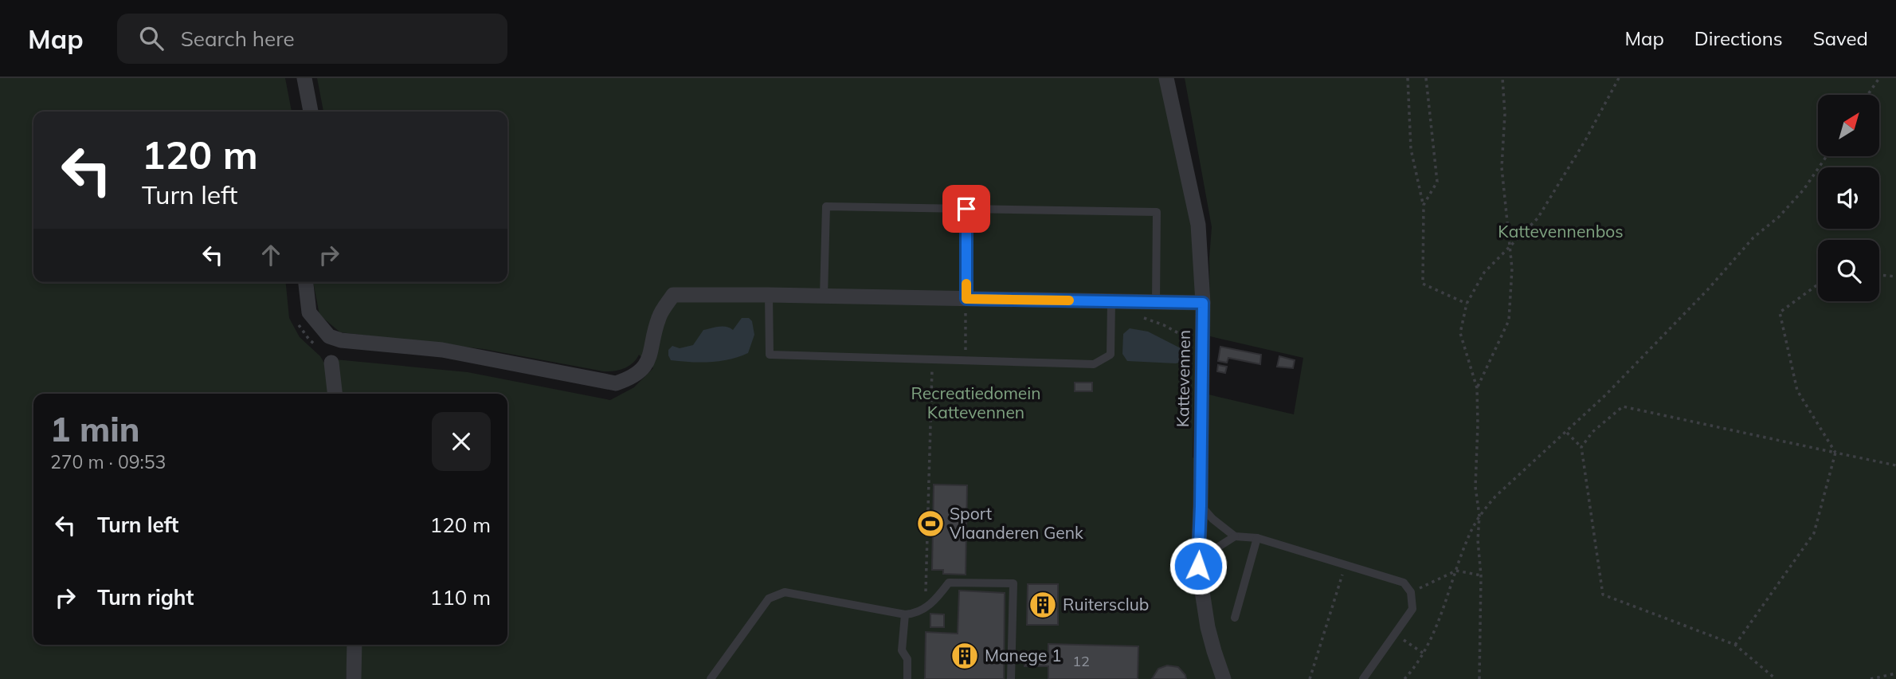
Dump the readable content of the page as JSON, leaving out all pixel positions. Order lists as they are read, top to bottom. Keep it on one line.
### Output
{"streets":{"street":["Kattevennen"]},"parks":["Kattevennenbos","Recreatiedomein Kattevennen"],"places":{"sports":["Sport Vlaanderen Genk"],"building":["Ruitersclub","Manege 1"]},"house_numbers":["12"],"north":"top right","page":{"header":"Map","search":"Search here","nav":["Map","Directions","Saved"],"turn":["120 m","Turn left"],"heading":["1 min","270 m · 09:53"],"list":[{"name":"Turn left","value":"120 m"},{"name":"Turn right","value":"110 m"}]}}
